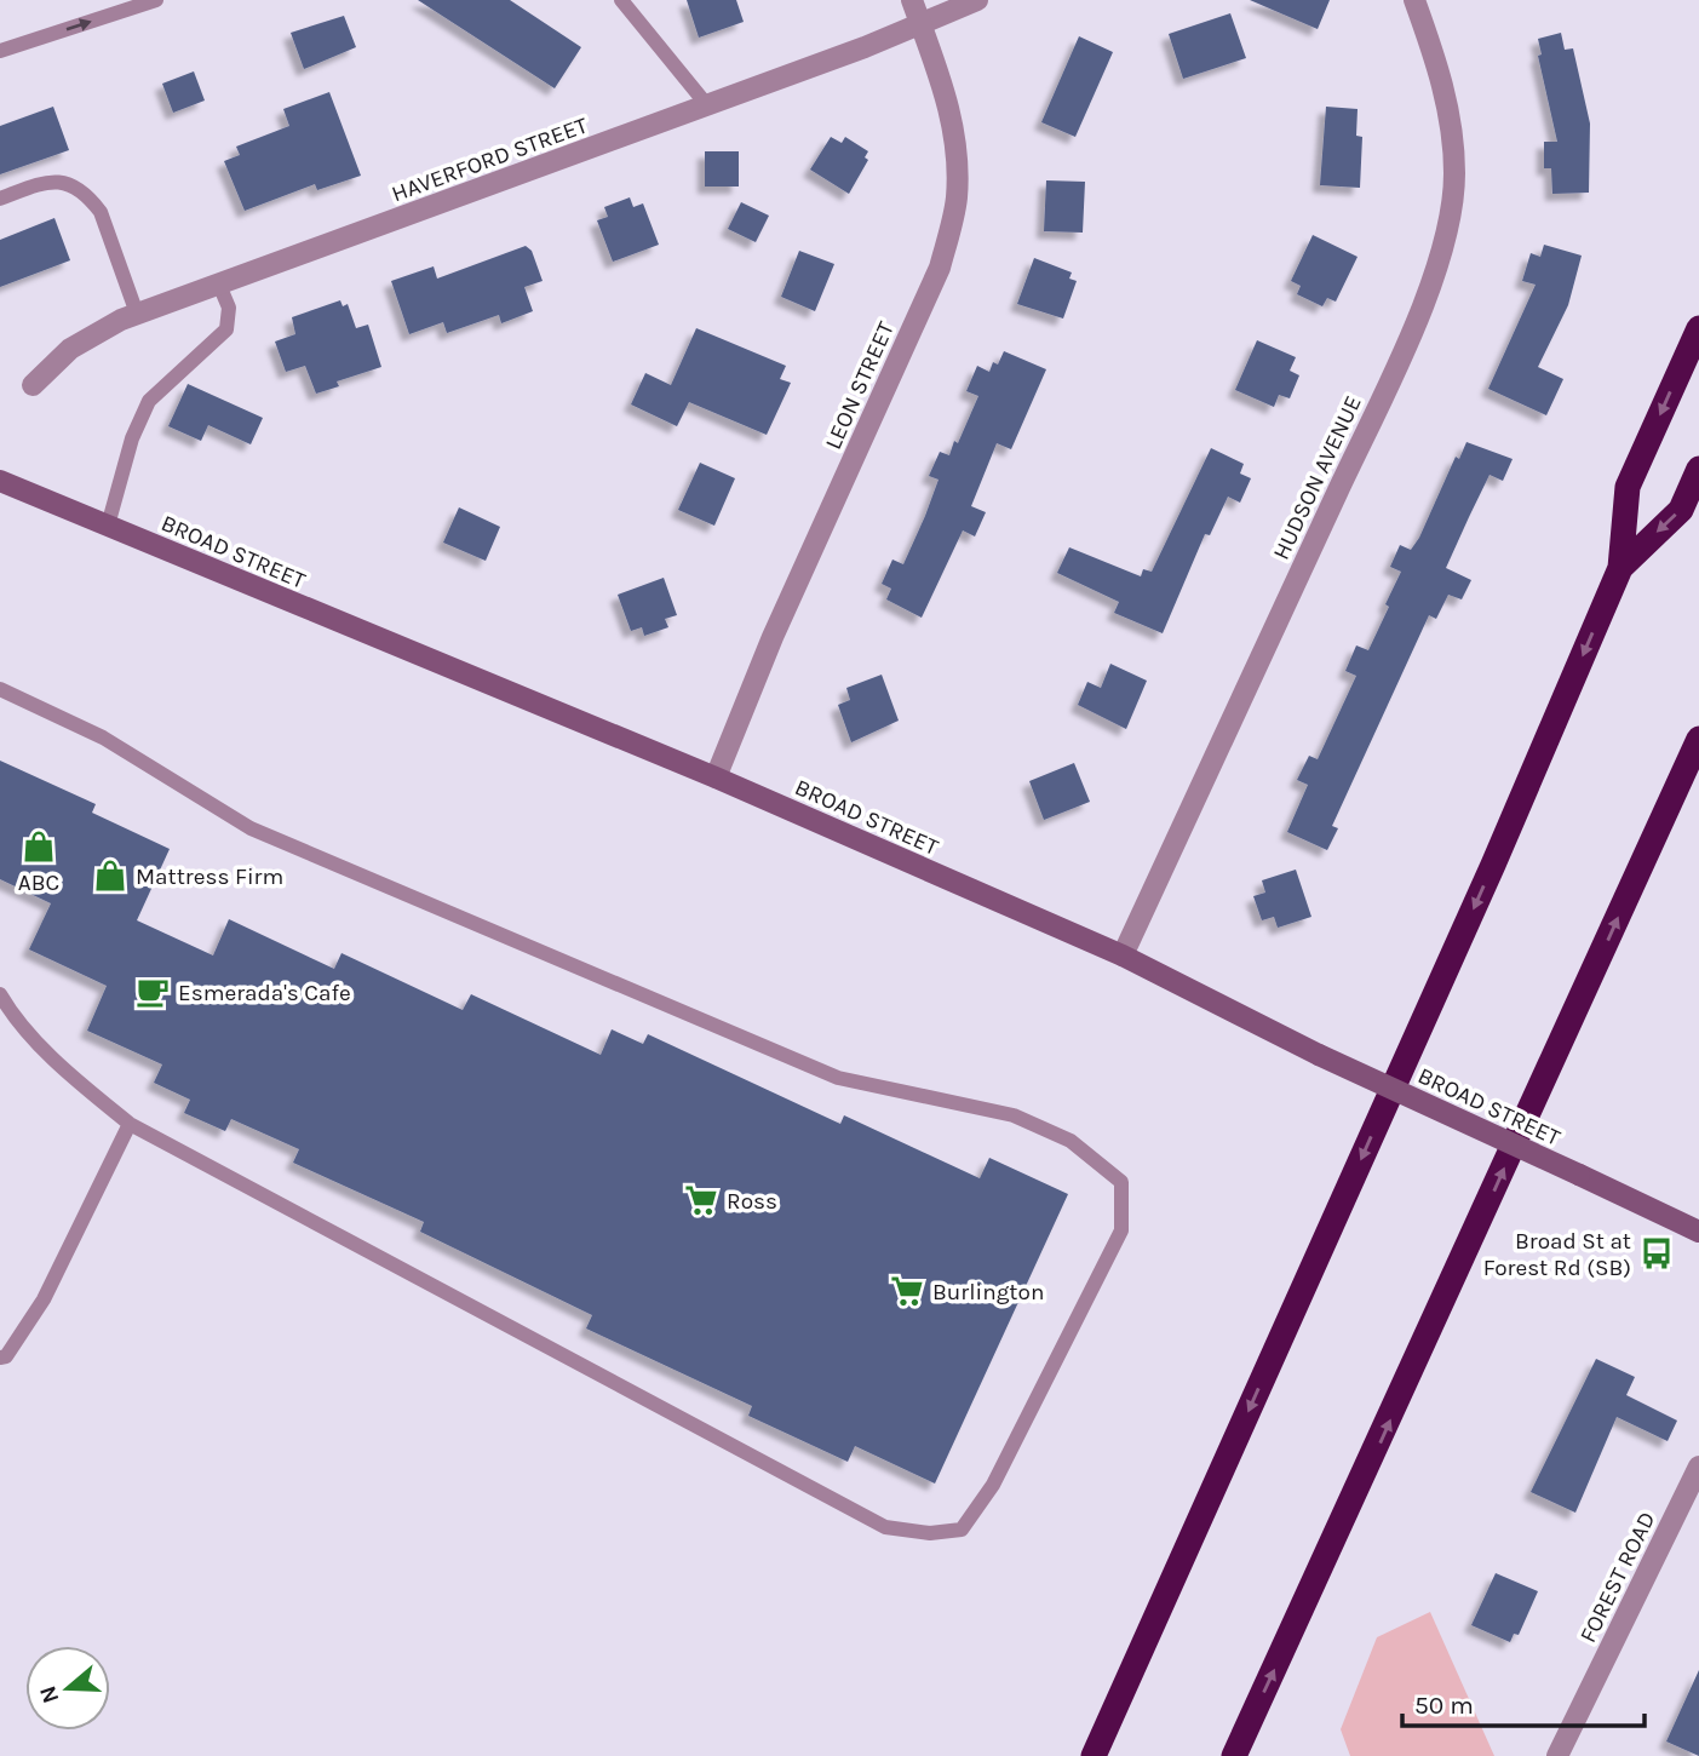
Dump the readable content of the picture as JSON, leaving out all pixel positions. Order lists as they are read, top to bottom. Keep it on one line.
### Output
{"streets":{"main road":["BROAD STREET"],"street":["HAVERFORD STREET","LEON STREET","HUDSON AVENUE","FOREST ROAD"]},"crossings":[["HAVERFORD STREET","LEON STREET"],["LEON STREET","BROAD STREET"],["HUDSON AVENUE","BROAD STREET"]],"places":{"shop":["ABC","Mattress Firm"],"cafe":["Esmerada's Cafe"],"supermarket":["Ross","Burlington"],"bus stop":["Broad St at Forest Rd (SB)"]},"scale_bar":"50 m","north":"left"}
